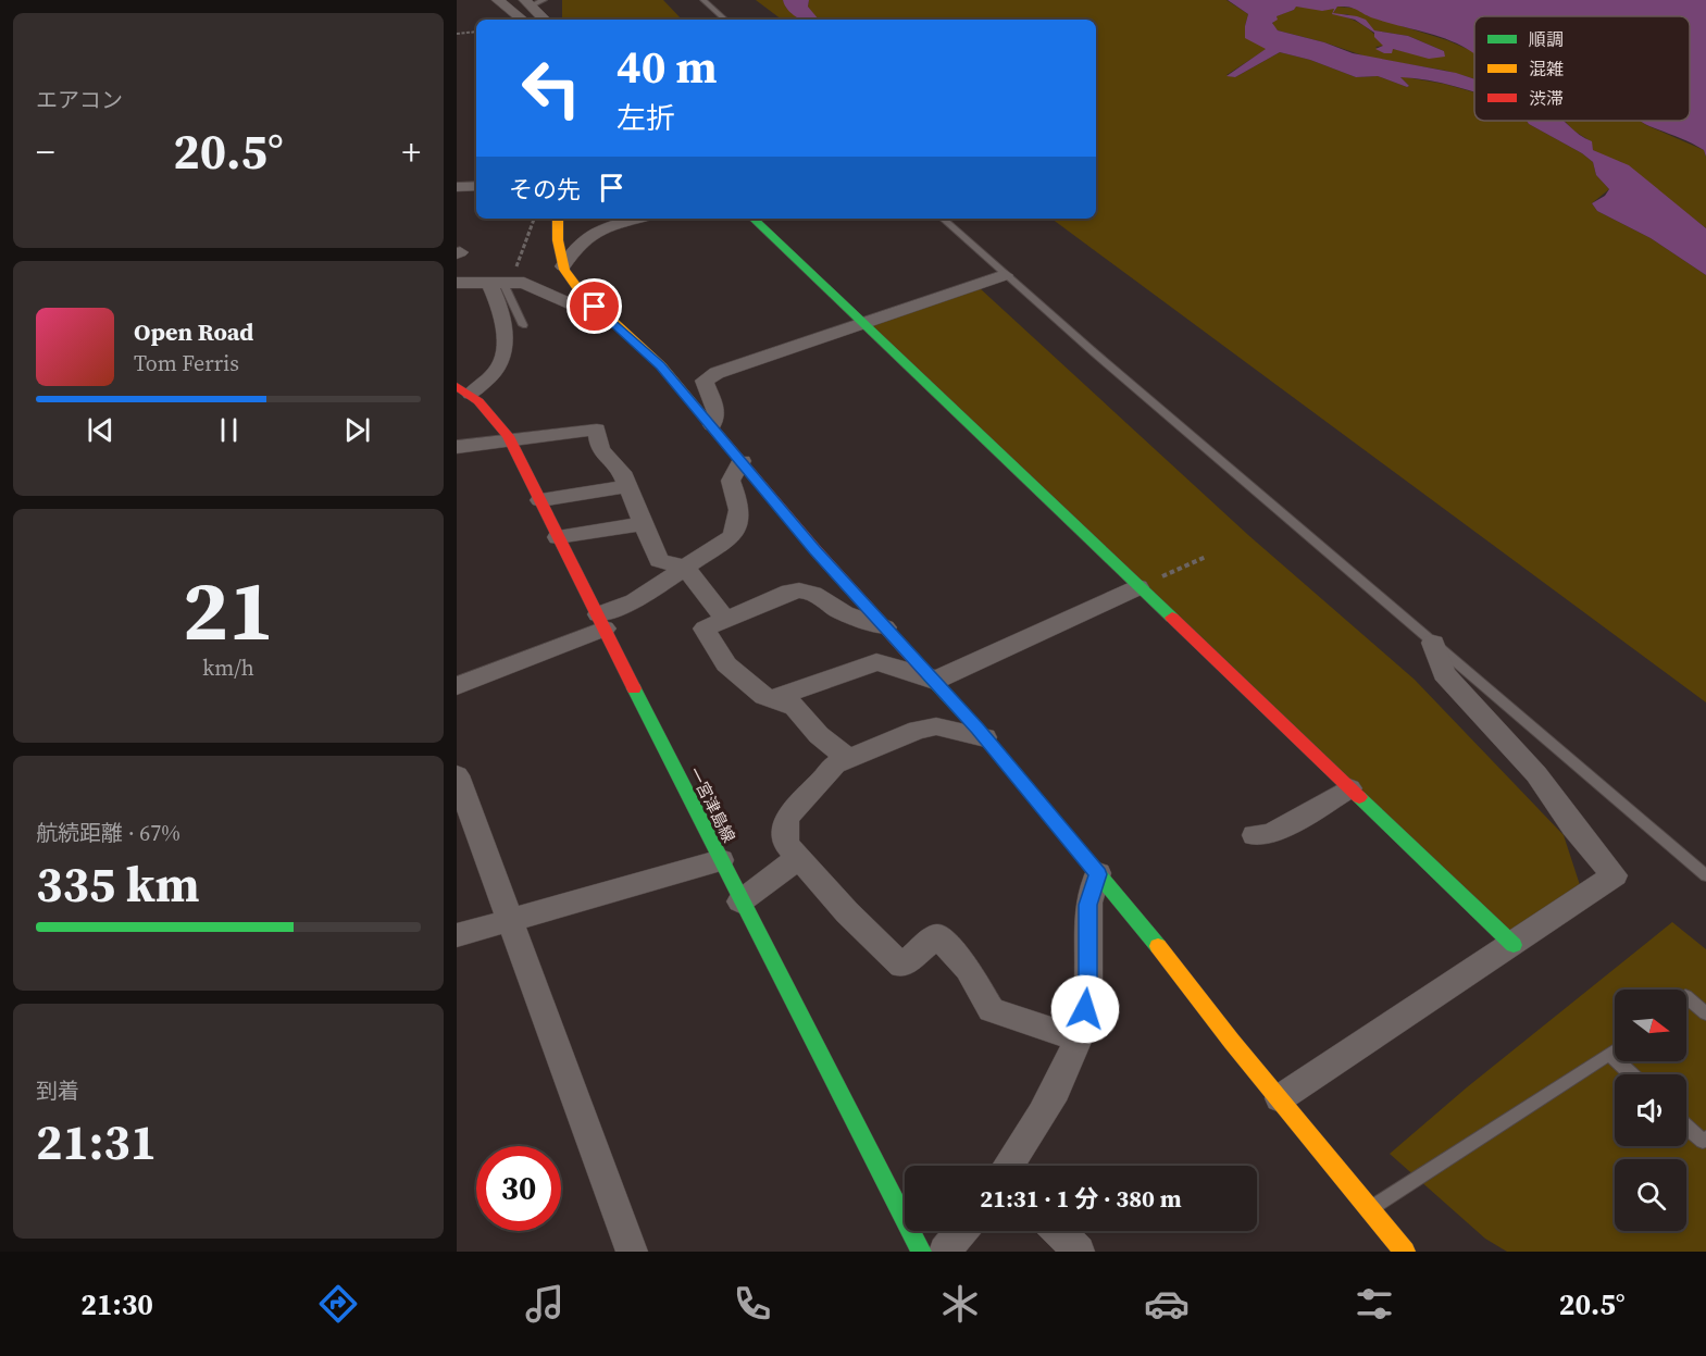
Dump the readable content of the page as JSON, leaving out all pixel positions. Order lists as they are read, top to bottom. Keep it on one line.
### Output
{"streets":{"street":["一宮津島線"]},"legend":["順調","混雑","渋滞"],"north":"right","page":{"tile":["エアコン",["21","km/h"],["航続距離 · 67%","335 km"],["到着","21:31"]],"turn":["40 m","左折"],"heat":["−","20.5°","+"],"then":"その先","song":["Open Road","Tom Ferris"],"limit":"30","trip":"21:31 · 1 分 · 380 m","tabs":["21:30","20.5°"]}}
